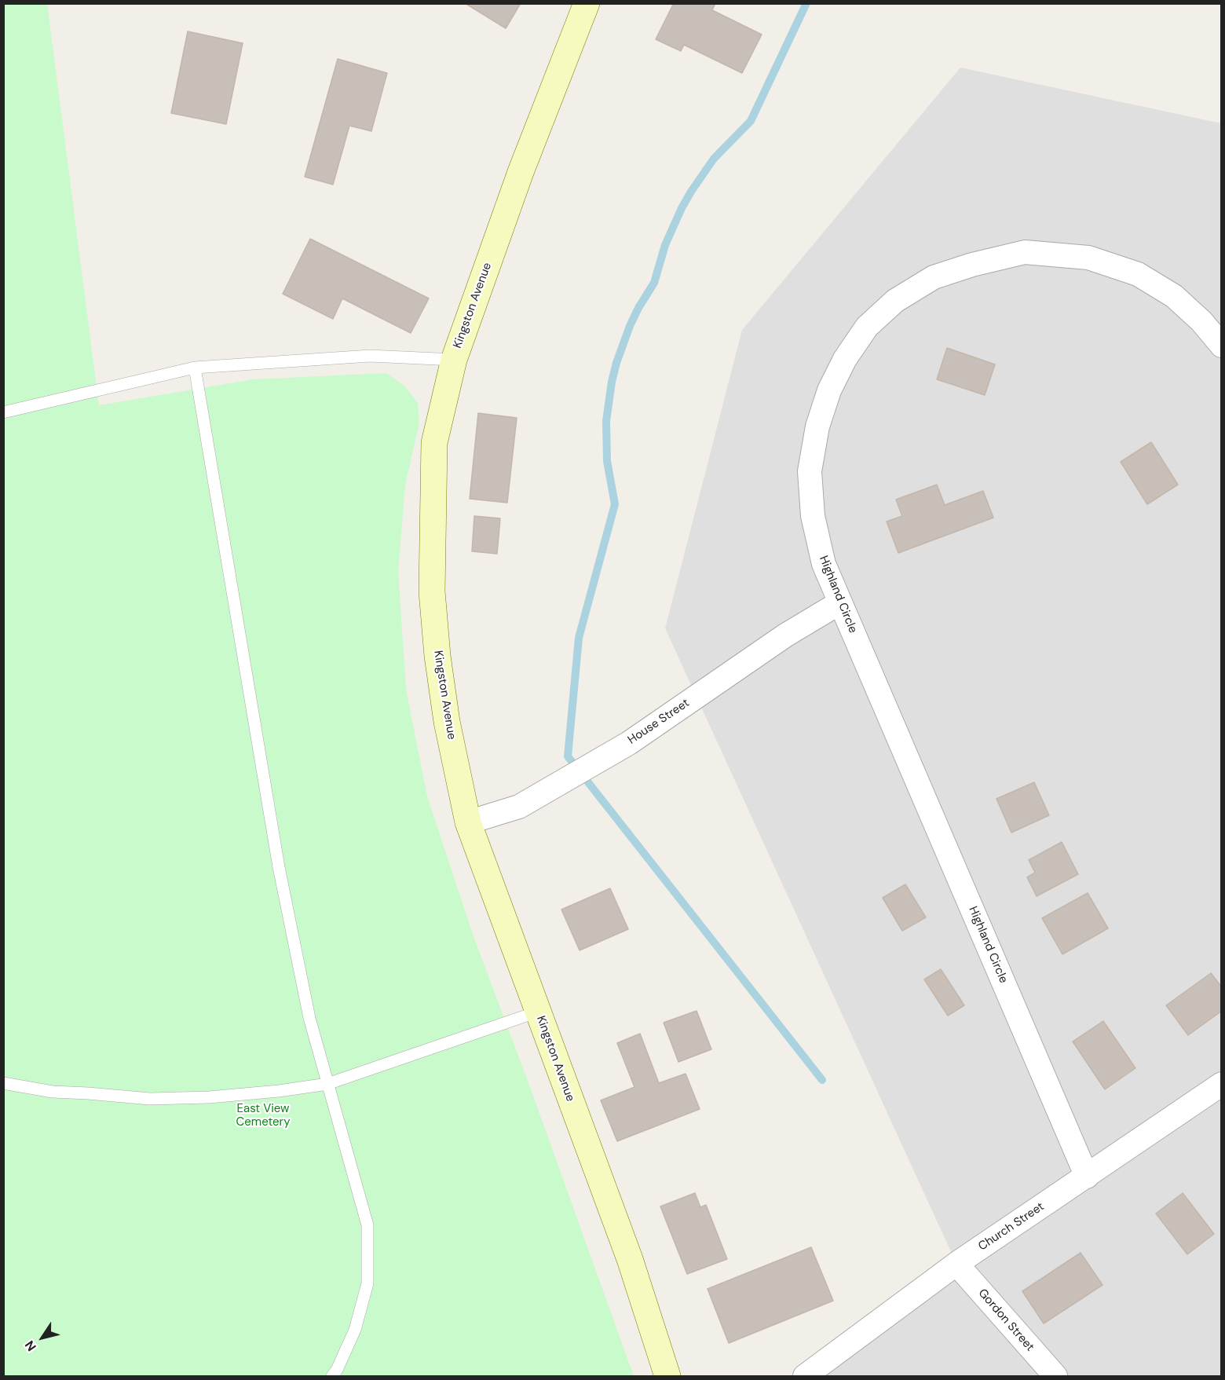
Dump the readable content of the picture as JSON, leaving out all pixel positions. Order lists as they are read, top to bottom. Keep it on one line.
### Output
{"streets":{"street":["Kingston Avenue","Highland Circle","House Street","Church Street","Gordon Street"]},"crossings":[["Kingston Avenue","House Street"],["Highland Circle","House Street"],["Highland Circle","Church Street"],["Church Street","Gordon Street"]],"parks":["East View Cemetery"],"north":"bottom left"}
